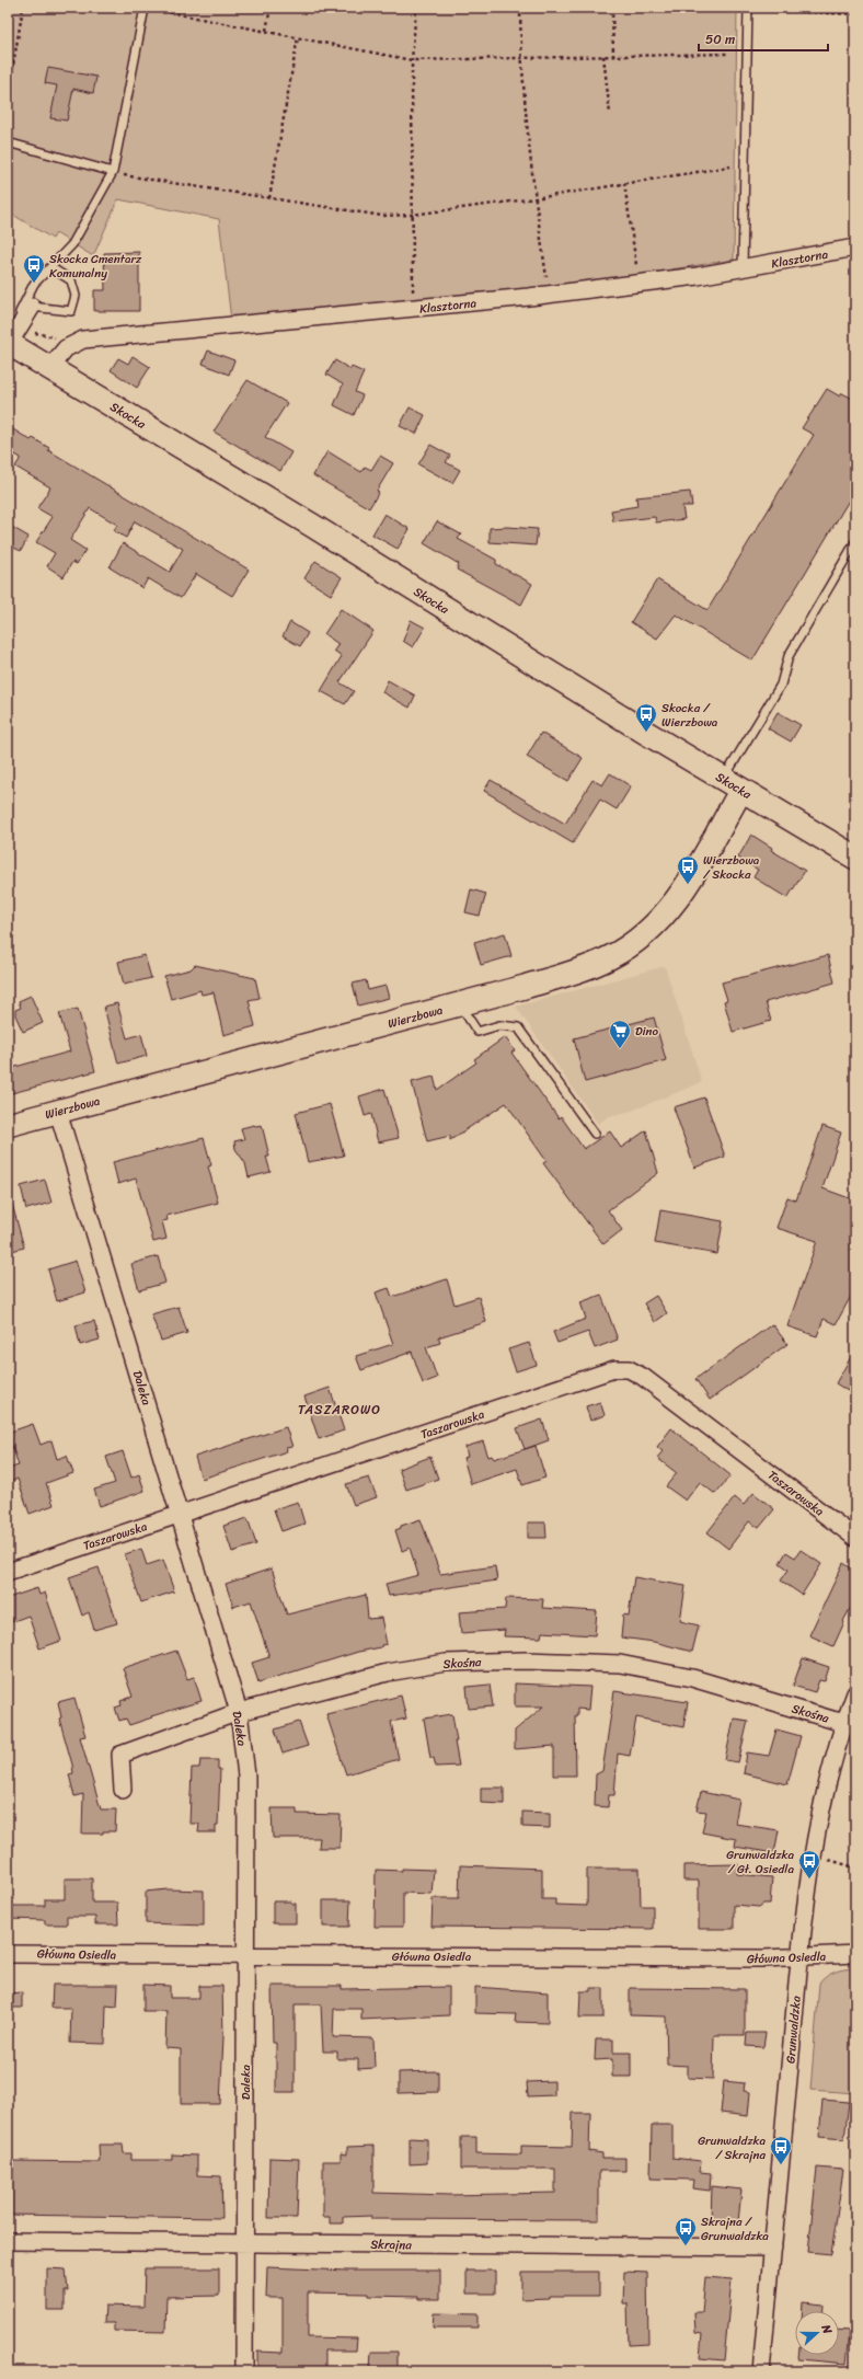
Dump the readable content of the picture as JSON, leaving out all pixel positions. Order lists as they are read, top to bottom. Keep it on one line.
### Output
{"streets":{"street":["Klasztorna","Skocka","Wierzbowa","Daleka","Taszarowska","Skośna","Główna Osiedla","Grunwaldzka","Skrajna"]},"crossings":[["Klasztorna","Skocka"],["Skocka","Wierzbowa"],["Wierzbowa","Daleka"],["Daleka","Taszarowska"],["Daleka","Skośna"],["Daleka","Główna Osiedla"],["Daleka","Skrajna"],["Skośna","Grunwaldzka"],["Główna Osiedla","Grunwaldzka"],["Grunwaldzka","Skrajna"]],"districts":["TASZAROWO"],"places":{"bus stop":["Skocka Cmentarz Komunalny","Skocka / Wierzbowa","Wierzbowa / Skocka","Grunwaldzka / Gł. Osiedla","Grunwaldzka / Skrajna","Skrajna / Grunwaldzka"],"supermarket":["Dino"]},"scale_bar":"50 m","north":"right"}
